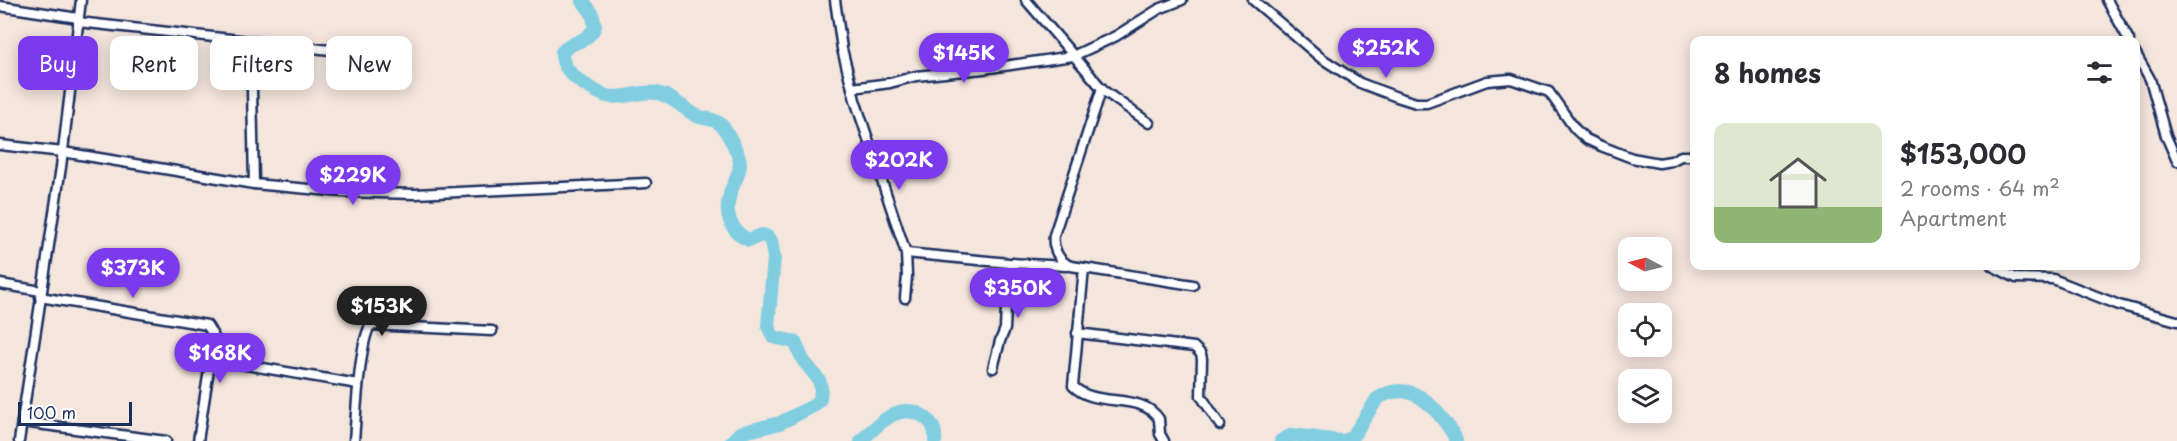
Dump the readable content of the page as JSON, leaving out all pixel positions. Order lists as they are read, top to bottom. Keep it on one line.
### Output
{"scale_bar":"100 m","north":"left","page":{"price":["$252K","$145K","$202K","$229K","$373K","$350K","$153K","$168K"],"chip":["Buy","Rent","Filters","New"],"heading":"8 homes","list":[{"name":"$153,000","note":"2 rooms · 64 m² · Apartment"}],"scale":"100 m"}}
